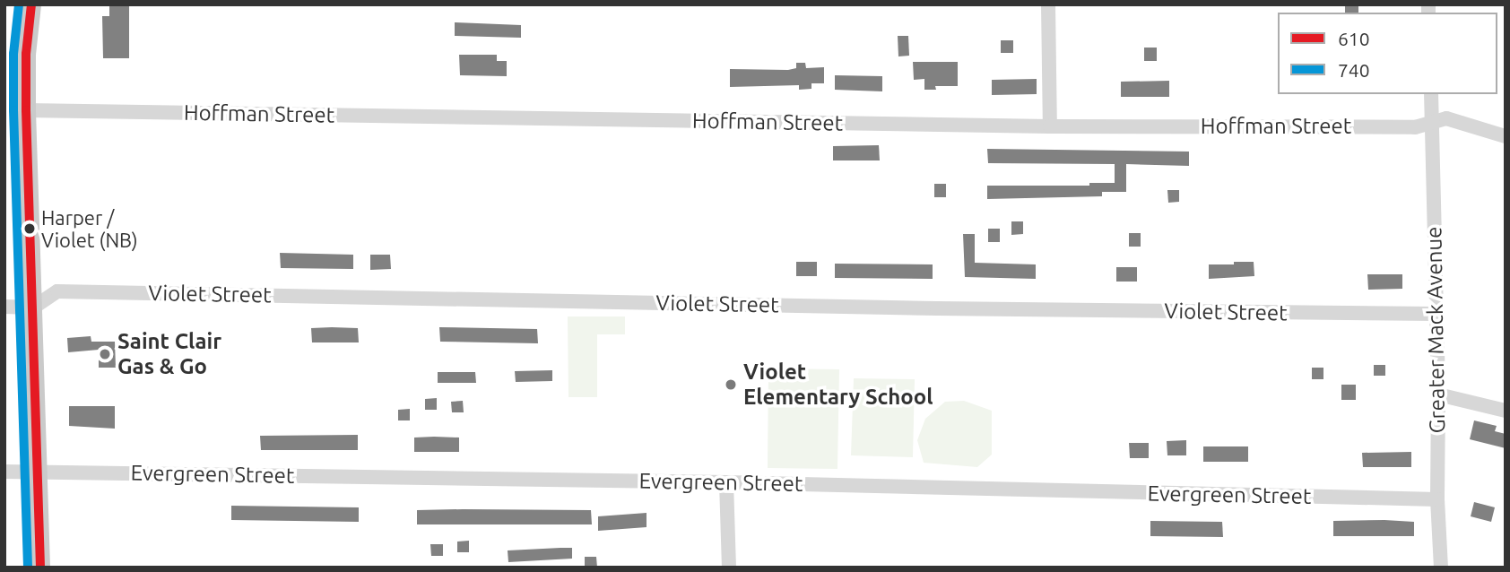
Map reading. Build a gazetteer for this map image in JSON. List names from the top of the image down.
{
  "streets": {
    "street": [
      "Hoffman Street",
      "Violet Street",
      "Greater Mack Avenue",
      "Evergreen Street"
    ]
  },
  "crossings": [
    ["Hoffman Street", "Greater Mack Avenue"],
    ["Violet Street", "Greater Mack Avenue"],
    ["Greater Mack Avenue", "Evergreen Street"]
  ],
  "places": ["Harper / Violet (NB)", "Saint Clair Gas & Go", "Violet Elementary School"],
  "lines": ["transit line 610", "transit line 740"],
  "legend": ["610", "740"]
}
